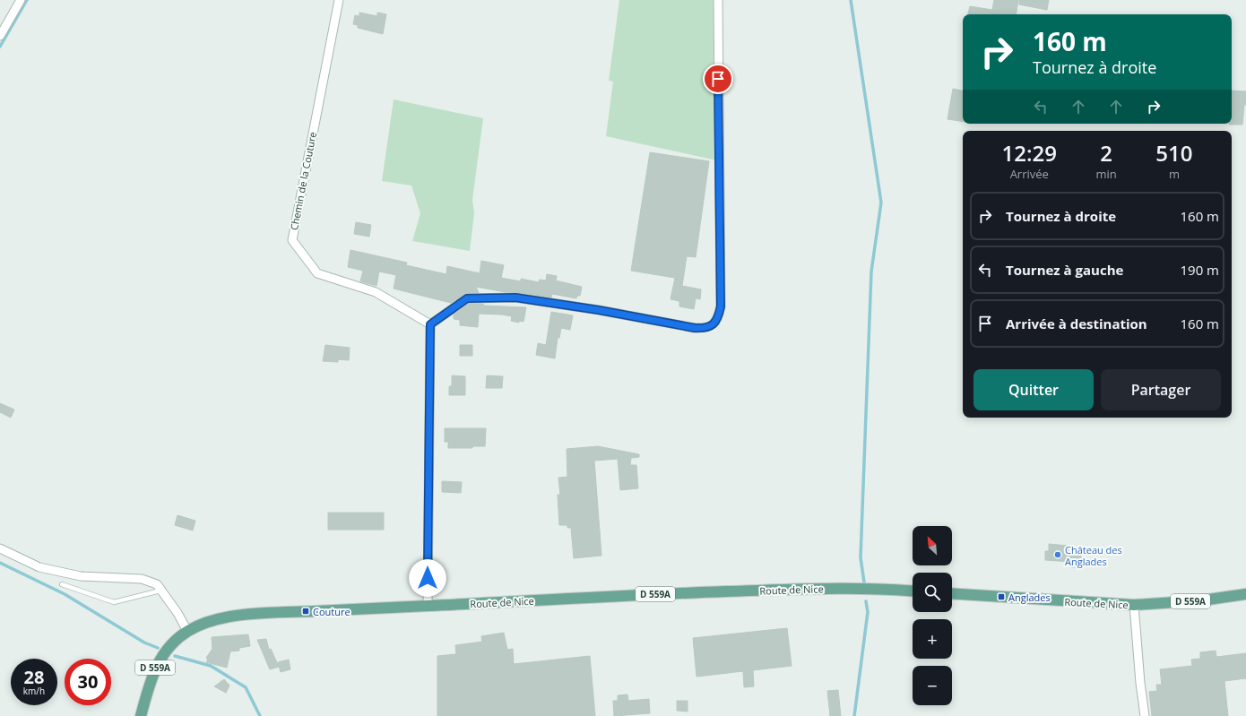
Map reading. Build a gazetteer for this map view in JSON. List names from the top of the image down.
{
  "streets": {
    "main road": ["Route de Nice", "D 559A"],
    "street": ["Chemin de la Couture"]
  },
  "places": {
    "other": ["Château des Anglades"],
    "transit": ["Anglades", "Couture"]
  },
  "north": "top left",
  "page": {
    "turn": ["160 m", "Tournez à droite"],
    "eta": [
      "12:29",
      "Arrivée",
      "2",
      "min",
      "510",
      "m"
    ],
    "list": [
      {
        "name": "Tournez à droite",
        "value": "160 m"
      },
      {
        "name": "Tournez à gauche",
        "value": "190 m"
      },
      {
        "name": "Arrivée à destination",
        "value": "160 m"
      }
    ],
    "buttons": ["Quitter", "Partager"],
    "map_buttons": ["+", "−"],
    "speed": "28 km/h",
    "limit": "30"
  }
}
